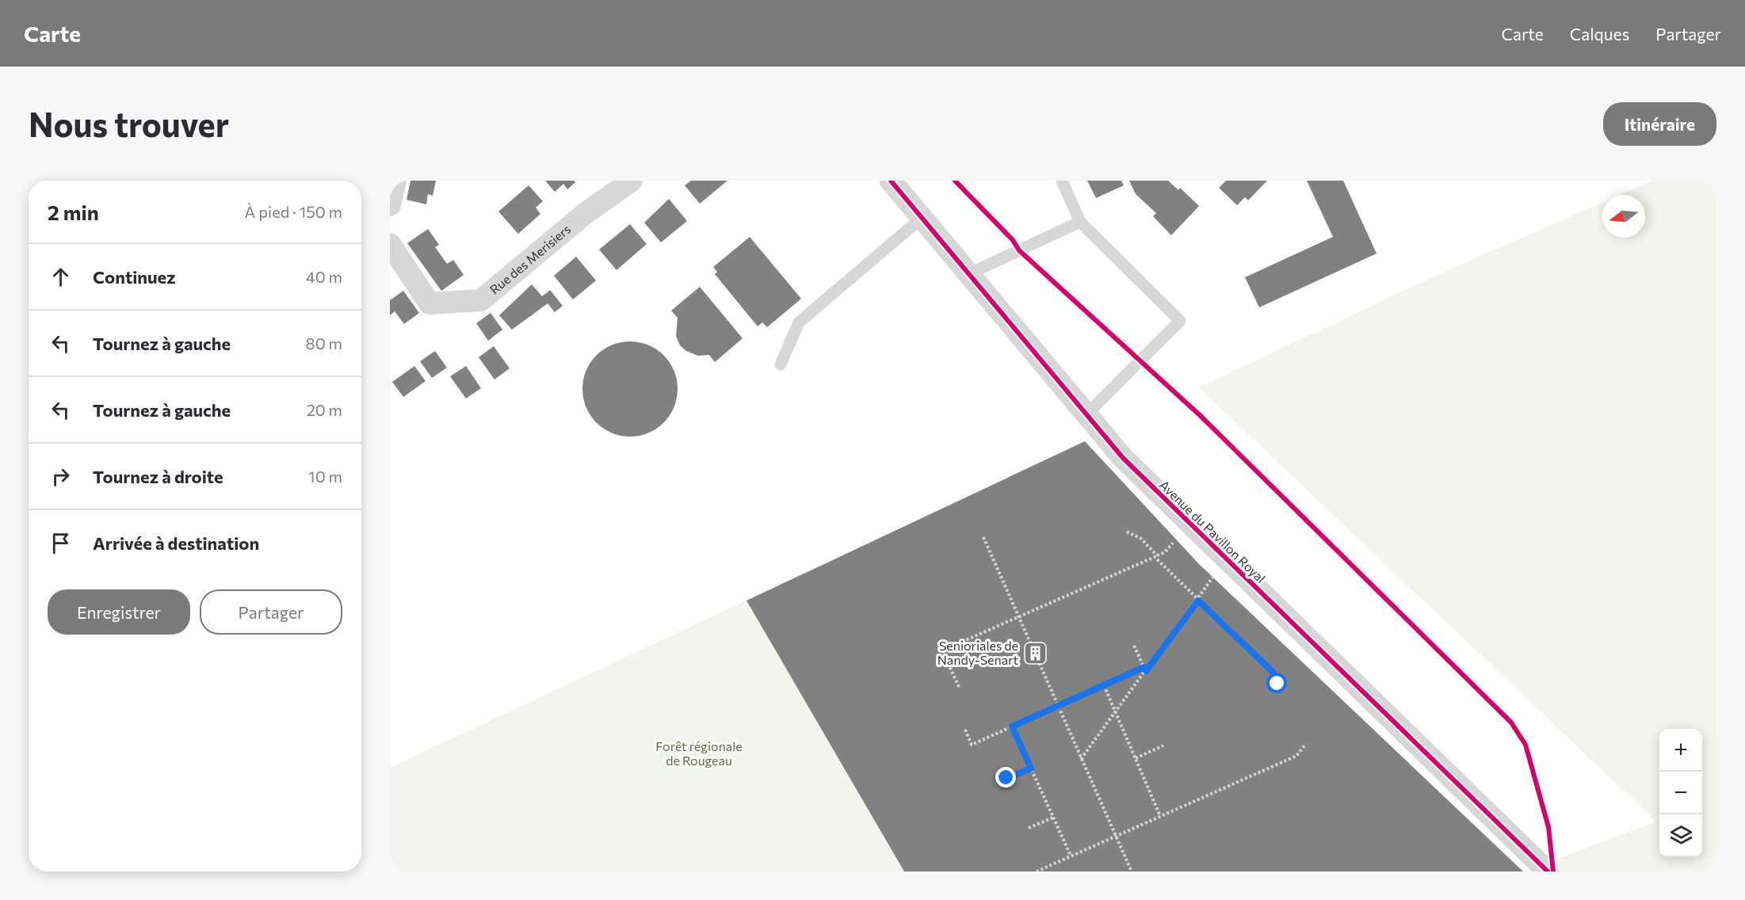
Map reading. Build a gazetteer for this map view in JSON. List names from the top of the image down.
{
  "streets": {
    "street": ["Rue des Merisiers", "Avenue du Pavillon Royal"]
  },
  "parks": ["Forêt régionale de Rougeau"],
  "places": {
    "building": ["Senioriales de Nandy-Senart"]
  },
  "north": "left",
  "page": {
    "header": "Carte",
    "nav": ["Carte", "Calques", "Partager"],
    "buttons": [
      "Itinéraire",
      ["Enregistrer", "Partager"]
    ],
    "title": "Nous trouver",
    "heading": ["2 min", "À pied · 150 m"],
    "list": [
      ["Continuez", "40 m"],
      ["Tournez à gauche", "80 m"],
      ["Tournez à gauche", "20 m"],
      ["Tournez à droite", "10 m"],
      "Arrivée à destination"
    ],
    "map_buttons": ["+", "−"]
  }
}
